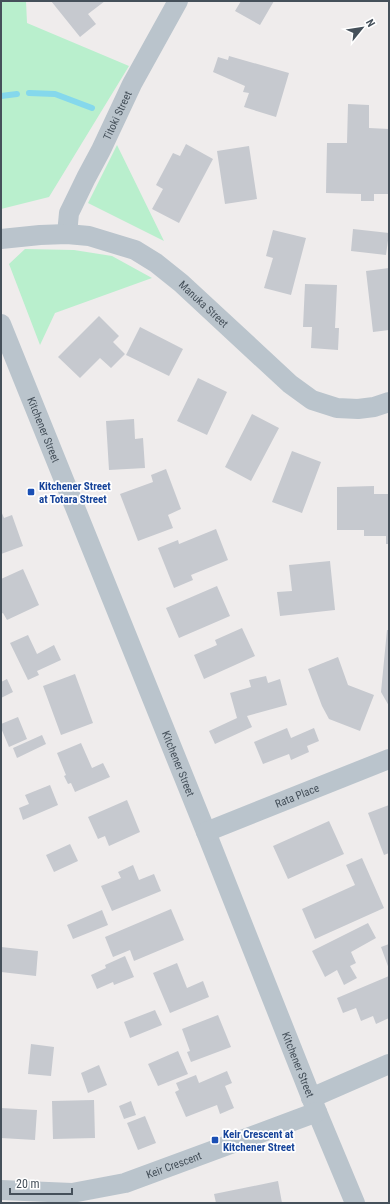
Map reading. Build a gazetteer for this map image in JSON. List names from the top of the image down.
{
  "streets": {
    "street": [
      "Titoki Street",
      "Manuka Street",
      "Kitchener Street",
      "Rata Place",
      "Keir Crescent"
    ]
  },
  "crossings": [
    ["Titoki Street", "Manuka Street"],
    ["Kitchener Street", "Rata Place"],
    ["Kitchener Street", "Keir Crescent"]
  ],
  "places": {
    "transit": ["Kitchener Street at Totara Street", "Keir Crescent at Kitchener Street"]
  },
  "scale_bar": "20 m",
  "north": "top right"
}
